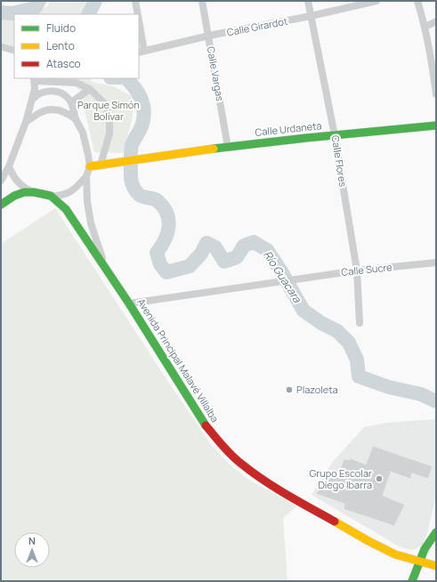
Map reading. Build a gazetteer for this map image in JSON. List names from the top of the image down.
{
  "streets": {
    "street": [
      "Calle Girardot",
      "Calle Vargas",
      "Calle Urdaneta",
      "Calle Flores",
      "Calle Sucre",
      "Avenida Principal Malavé Villalba"
    ]
  },
  "crossings": [
    ["Calle Girardot", "Calle Vargas"],
    ["Calle Girardot", "Calle Flores"],
    ["Calle Vargas", "Calle Urdaneta"],
    ["Calle Urdaneta", "Calle Flores"],
    ["Calle Urdaneta", "Avenida Principal Malavé Villalba"],
    ["Calle Flores", "Calle Sucre"],
    ["Calle Sucre", "Avenida Principal Malavé Villalba"]
  ],
  "water": ["Río Guacara"],
  "parks": ["Parque Simón Bolívar"],
  "places": ["Plazoleta", "Grupo Escolar Diego Ibarra"],
  "legend": ["Fluido", "Lento", "Atasco"],
  "north": "top"
}
